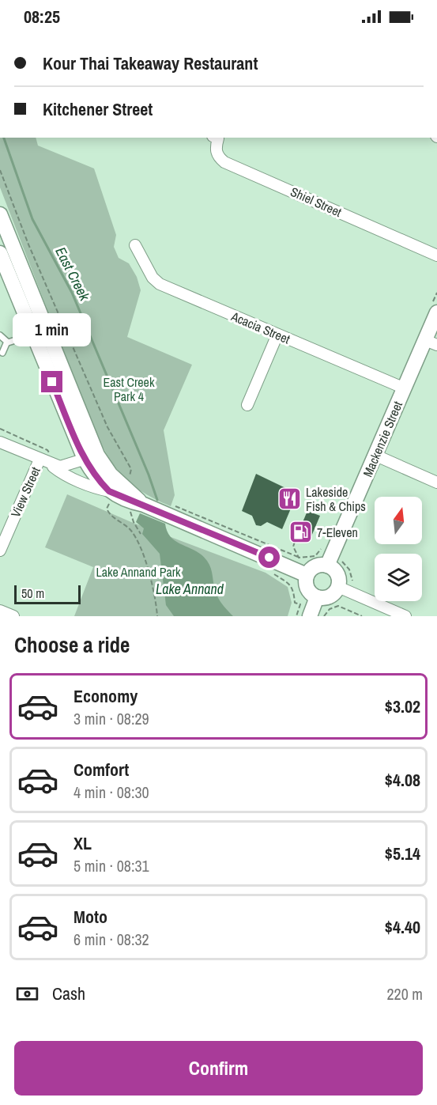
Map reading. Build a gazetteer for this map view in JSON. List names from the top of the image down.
{
  "streets": {
    "main road": ["Mackenzie Street"],
    "street": ["Shiel Street", "Acacia Street", "View Street"]
  },
  "crossings": [
    ["Acacia Street", "Mackenzie Street"]
  ],
  "water": ["East Creek", "Lake Annand"],
  "parks": ["East Creek Park 4", "Lake Annand Park"],
  "places": {
    "restaurant": ["Lakeside Fish & Chips"],
    "fuel station": ["7-Eleven"]
  },
  "scale_bar": "50 m",
  "north": "top",
  "page": {
    "status": "08:25",
    "banner": ["Kour Thai Takeaway Restaurant", "Kitchener Street"],
    "bubble": "1 min",
    "scale": "50 m",
    "heading": "Choose a ride",
    "list": [
      {
        "name": "Economy",
        "note": "3 min · 08:29",
        "value": "$3.02"
      },
      {
        "name": "Comfort",
        "note": "4 min · 08:30",
        "value": "$4.08"
      },
      {
        "name": "XL",
        "note": "5 min · 08:31",
        "value": "$5.14"
      },
      {
        "name": "Moto",
        "note": "6 min · 08:32",
        "value": "$4.40"
      }
    ],
    "pay": ["Cash", "220 m"],
    "buttons": "Confirm"
  }
}
